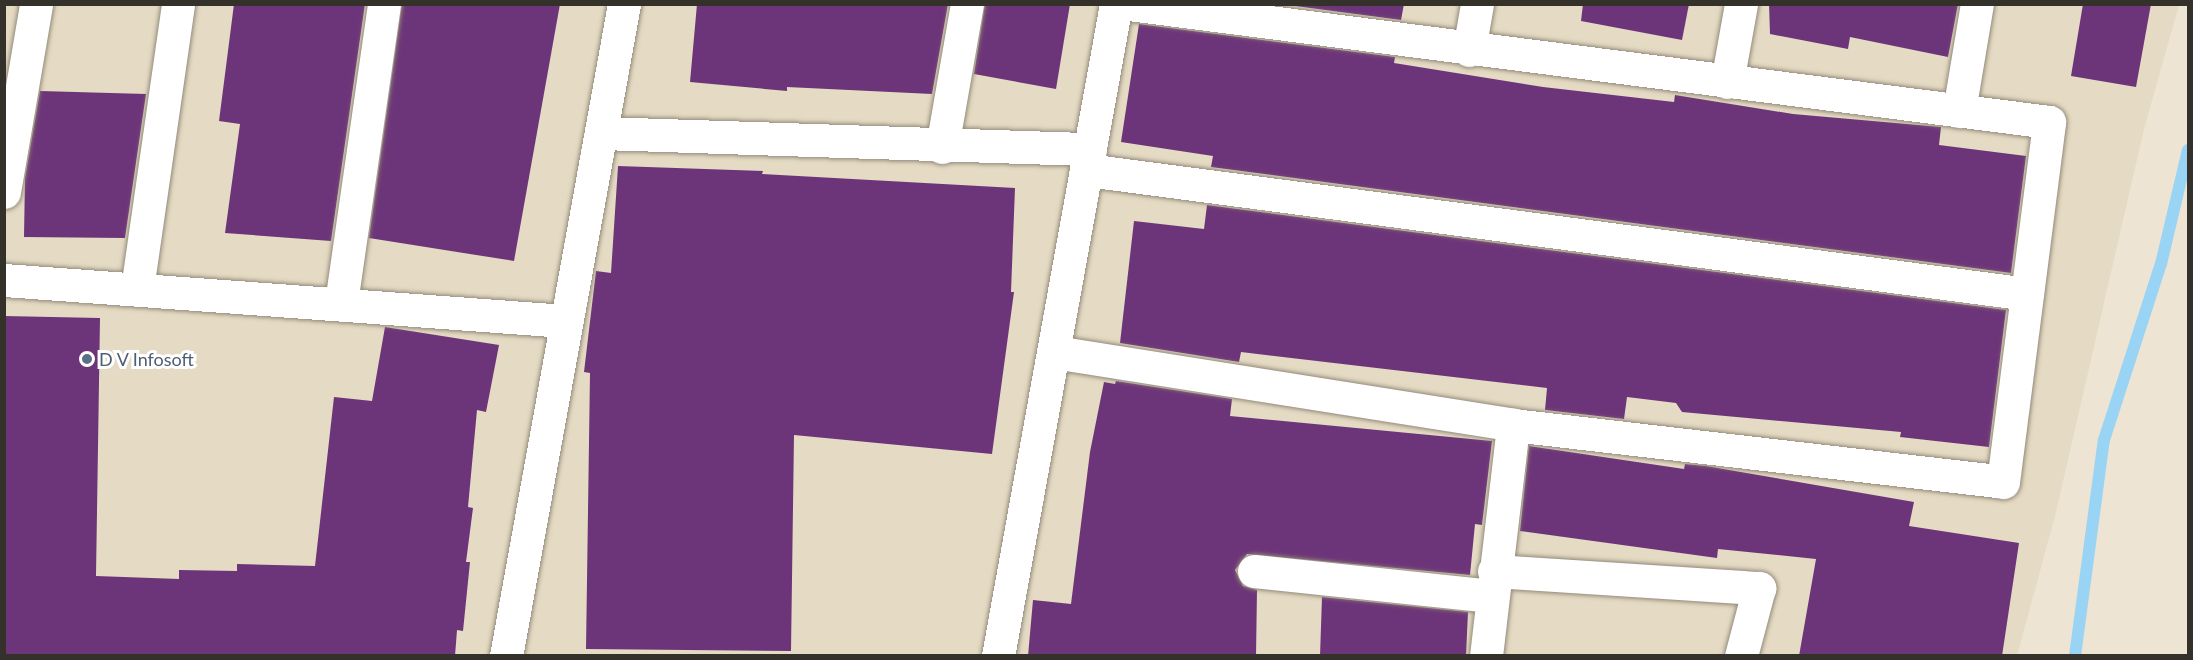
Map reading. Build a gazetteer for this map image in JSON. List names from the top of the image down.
{
  "places": ["D V Infosoft"]
}
